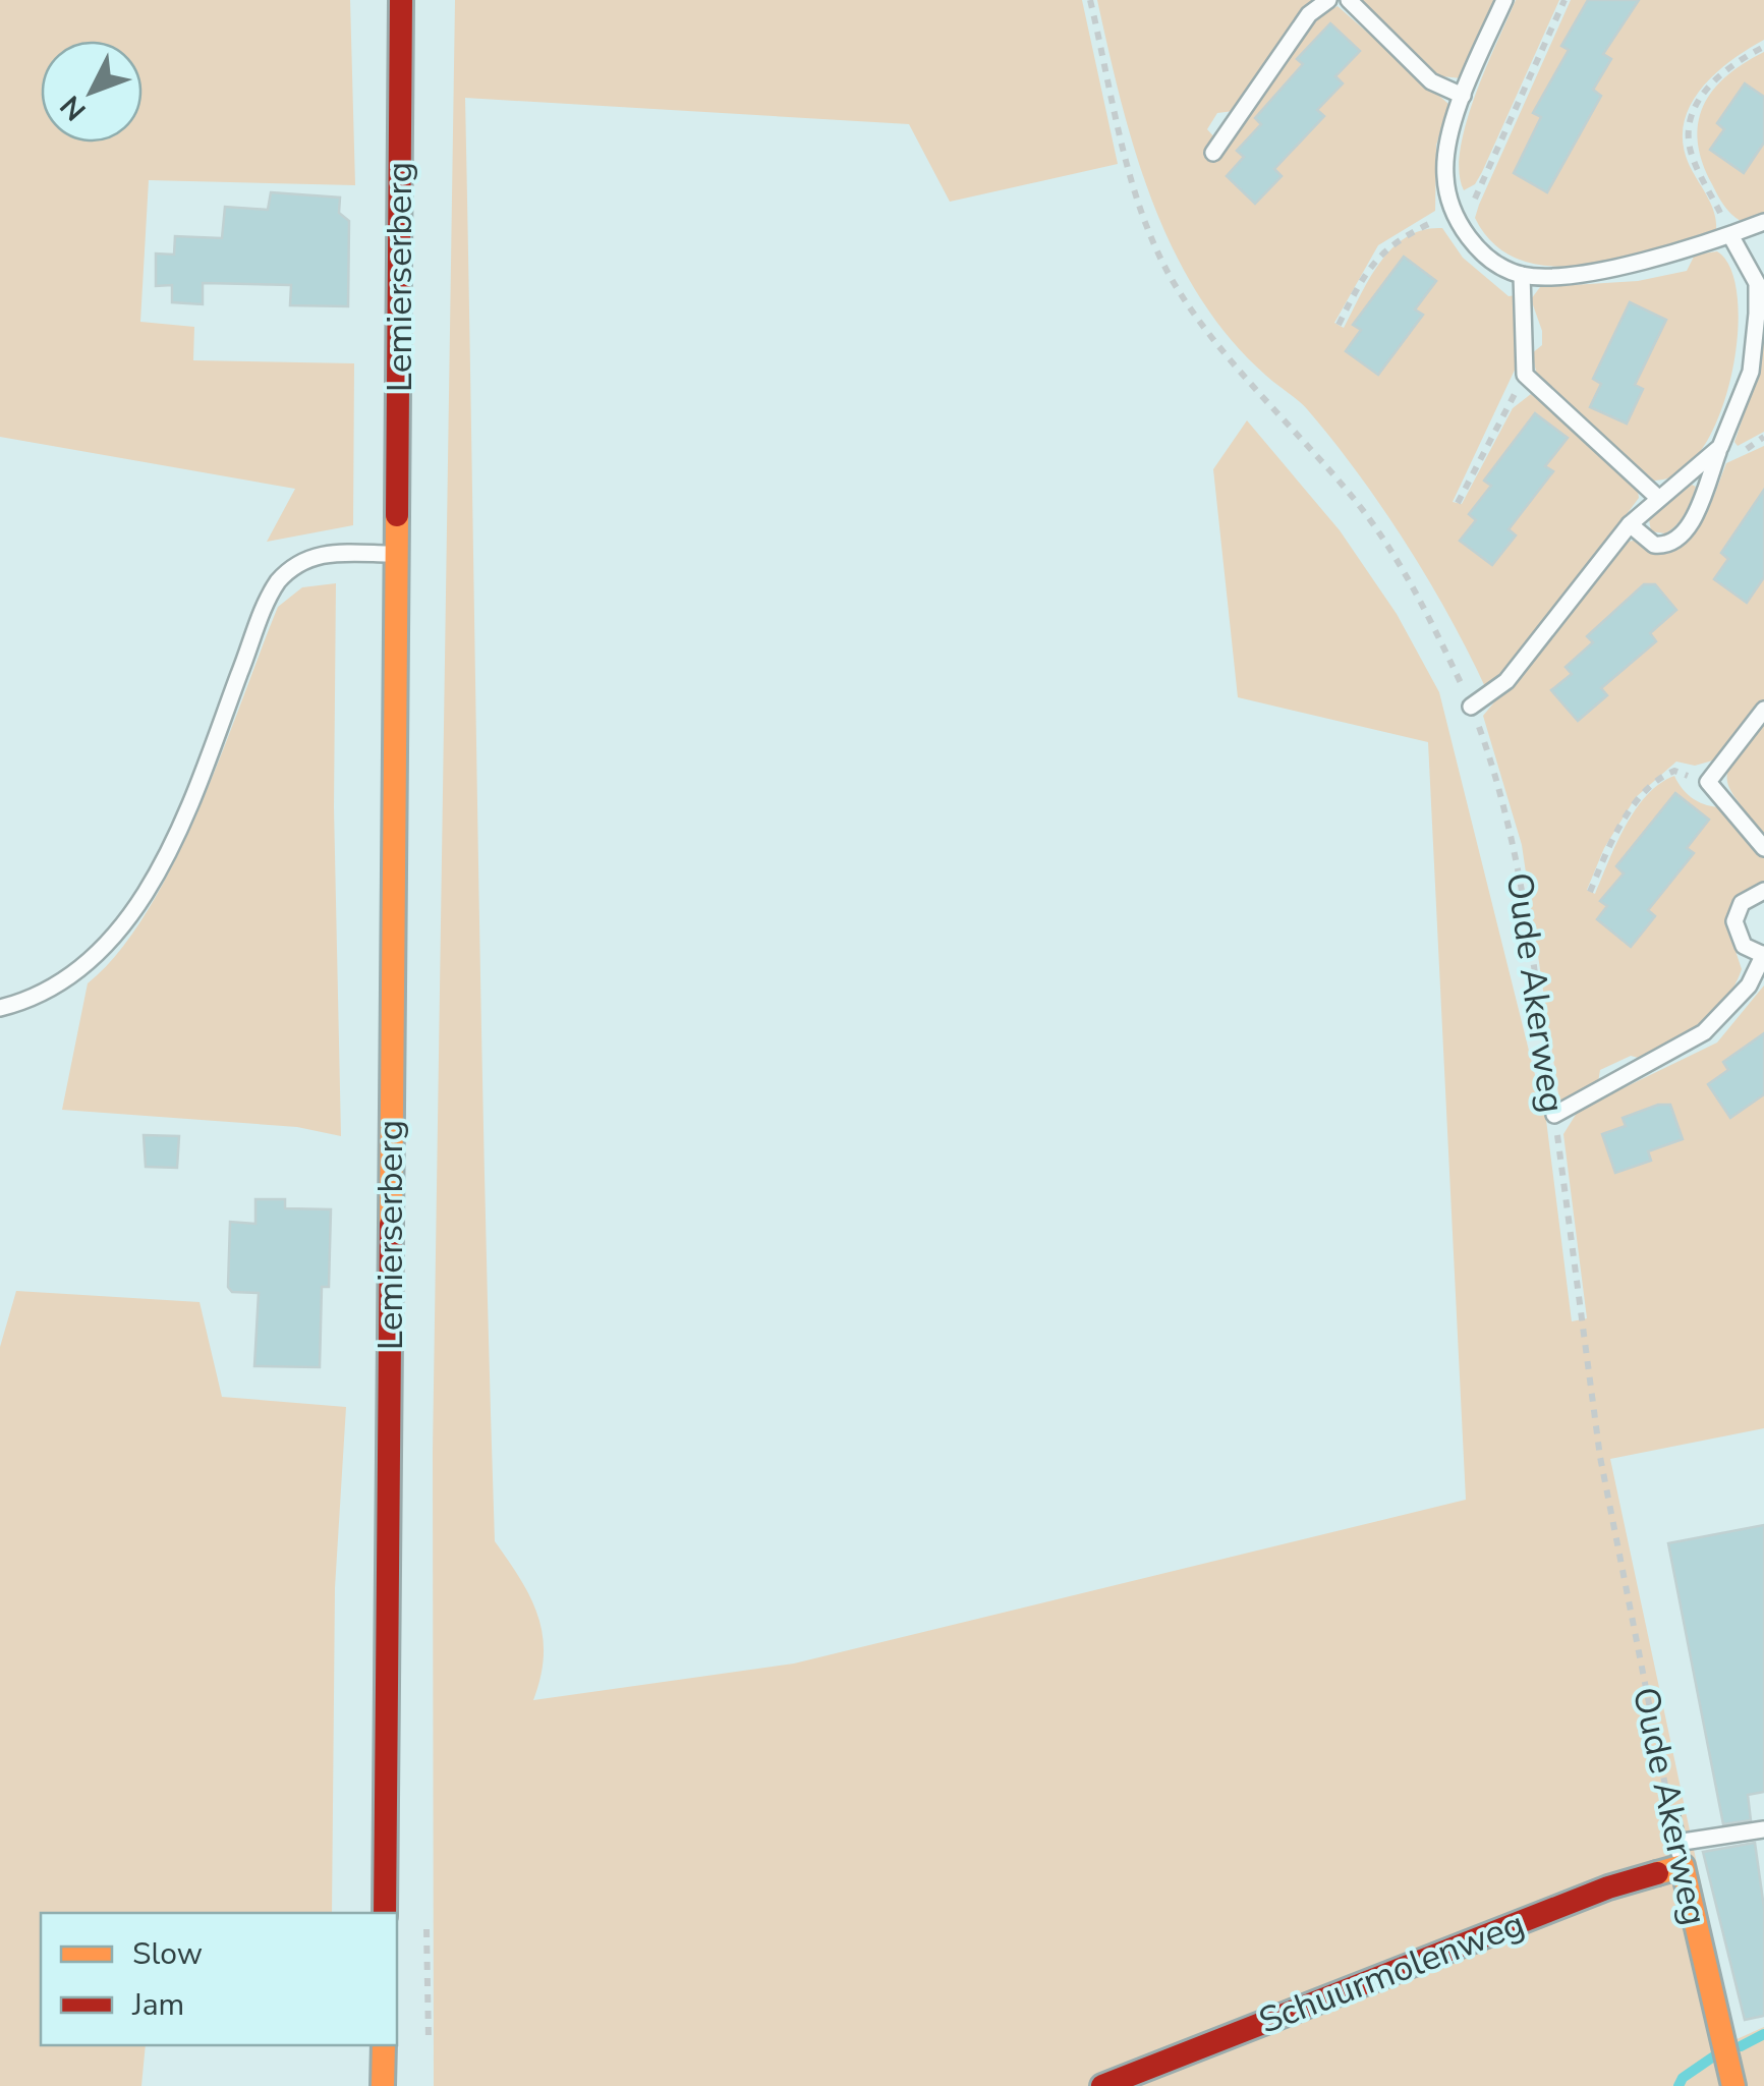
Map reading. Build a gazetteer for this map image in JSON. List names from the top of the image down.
{
  "streets": {
    "main road": ["Lemierserberg", "Oude Akerweg", "Schuurmolenweg"]
  },
  "crossings": [
    ["Oude Akerweg", "Schuurmolenweg"]
  ],
  "legend": ["Slow", "Jam"],
  "north": "bottom left"
}
